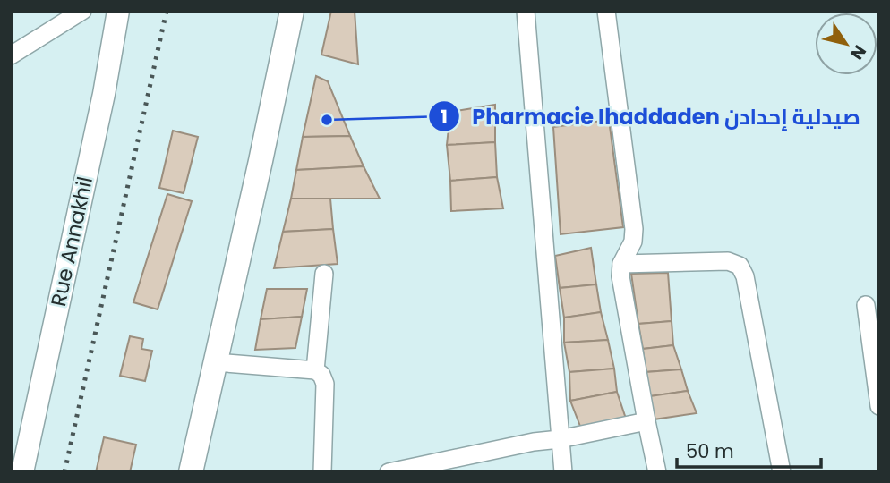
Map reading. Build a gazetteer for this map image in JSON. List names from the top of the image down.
{
  "streets": {
    "street": ["Rue Annakhil"]
  },
  "places": ["Pharmacie Ihaddaden صيدلية إحدادن"],
  "scale_bar": "50 m",
  "north": "bottom right"
}
